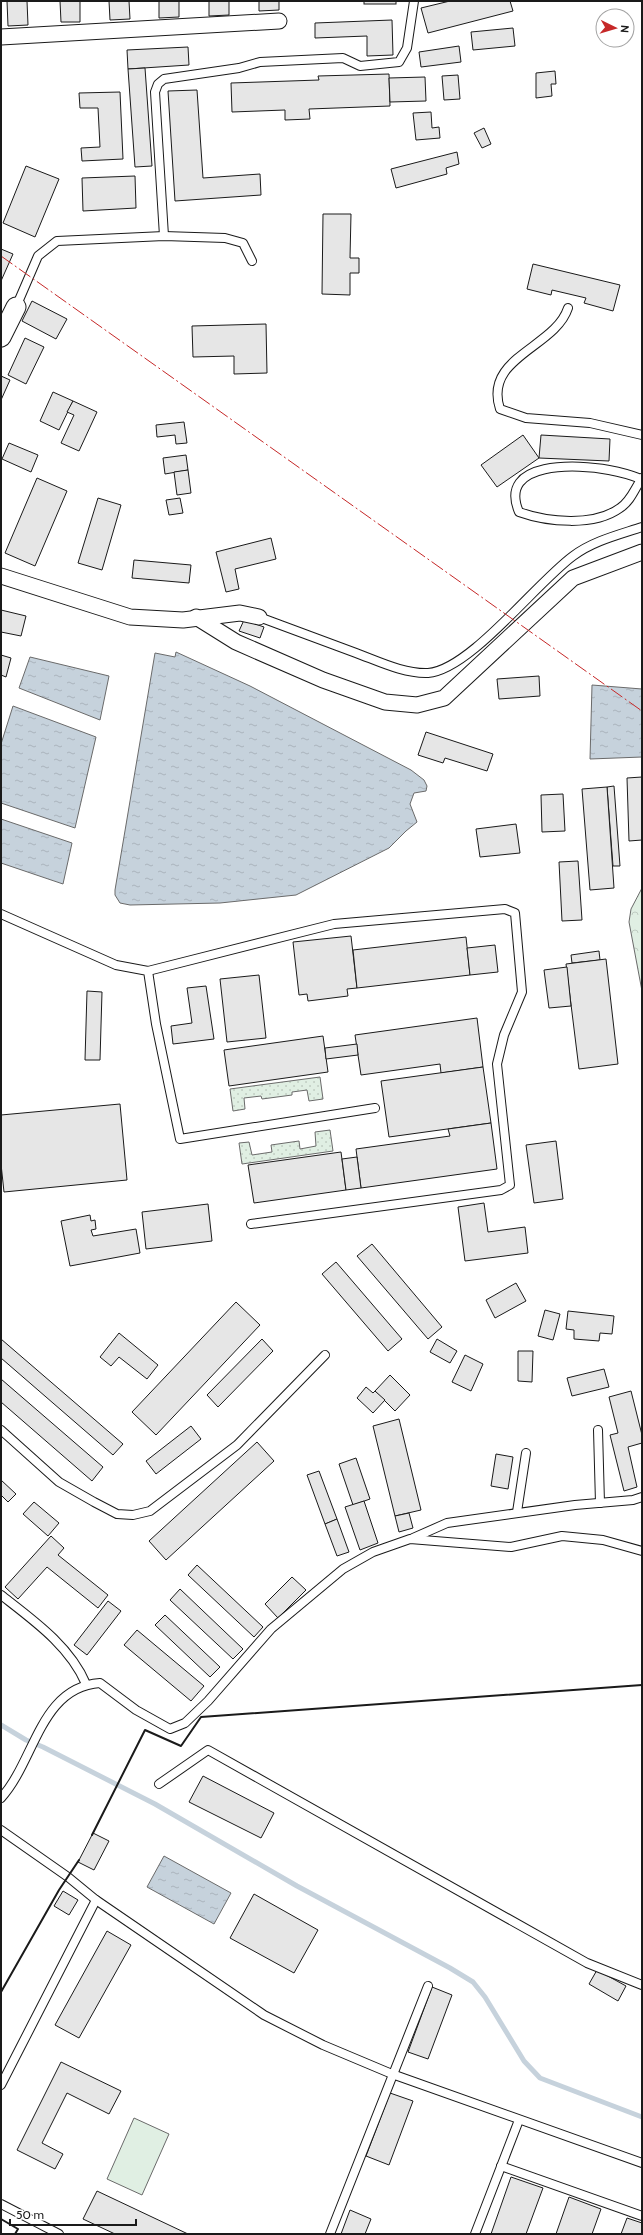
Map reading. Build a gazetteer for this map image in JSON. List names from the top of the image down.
{
  "scale_bar": "50 m",
  "north": "right"
}
